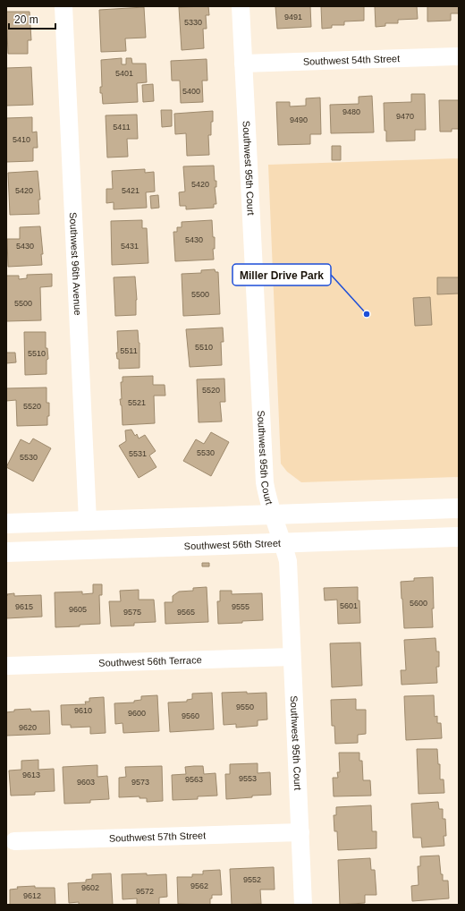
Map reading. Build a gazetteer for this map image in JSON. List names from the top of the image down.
{
  "streets": {
    "main road": ["Southwest 56th Street"],
    "street": [
      "Southwest 54th Street",
      "Southwest 95th Court",
      "Southwest 96th Avenue",
      "Southwest 56th Terrace",
      "Southwest 57th Street"
    ]
  },
  "crossings": [
    ["Southwest 54th Street", "Southwest 95th Court"],
    ["Southwest 95th Court", "Southwest 56th Street"],
    ["Southwest 95th Court", "Southwest 56th Terrace"],
    ["Southwest 95th Court", "Southwest 57th Street"]
  ],
  "places": ["Miller Drive Park"],
  "house_numbers": [
    "9491",
    "5330",
    "5401",
    "5400",
    "9480",
    "9470",
    "9490",
    "5411",
    "5410",
    "5420",
    "5420",
    "5421",
    "5430",
    "5430",
    "5431",
    "5500",
    "5500",
    "5510",
    "5511",
    "5510",
    "5520",
    "5521",
    "5520",
    "5530",
    "5531",
    "5530",
    "5600",
    "5601",
    "9615",
    "9555",
    "9605",
    "9575",
    "9565",
    "9550",
    "9610",
    "9600",
    "9560",
    "9620",
    "9613",
    "9553",
    "9563",
    "9603",
    "9573",
    "9552",
    "9562",
    "9602",
    "9572",
    "9612"
  ],
  "scale_bar": "20 m"
}
